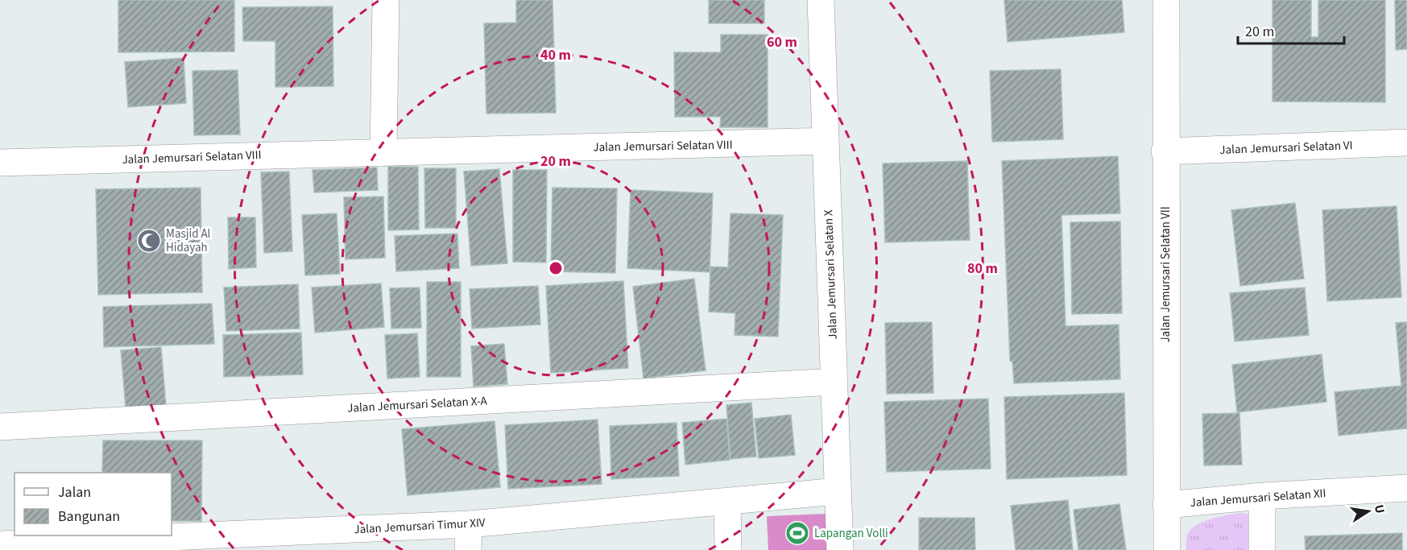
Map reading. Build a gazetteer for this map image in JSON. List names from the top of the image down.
{
  "streets": {
    "street": [
      "Jalan Jemursari Selatan VIII",
      "Jalan Jemursari Selatan VI",
      "Jalan Jemursari Selatan X",
      "Jalan Jemursari Selatan VII",
      "Jalan Jemursari Selatan X-A",
      "Jalan Jemursari Selatan XII",
      "Jalan Jemursari Timur XIV"
    ]
  },
  "crossings": [
    ["Jalan Jemursari Selatan VIII", "Jalan Jemursari Selatan X"],
    ["Jalan Jemursari Selatan VI", "Jalan Jemursari Selatan VII"],
    ["Jalan Jemursari Selatan X", "Jalan Jemursari Selatan X-A"],
    ["Jalan Jemursari Selatan X", "Jalan Jemursari Timur XIV"],
    ["Jalan Jemursari Selatan VII", "Jalan Jemursari Selatan XII"]
  ],
  "places": {
    "mosque": ["Masjid Al Hidayah"],
    "sports": ["Lapangan Volli"]
  },
  "legend": ["Jalan", "Bangunan"],
  "scale_bar": "20 m",
  "north": "right",
  "rings": [
    "60 m",
    "40 m",
    "20 m",
    "80 m"
  ]
}
